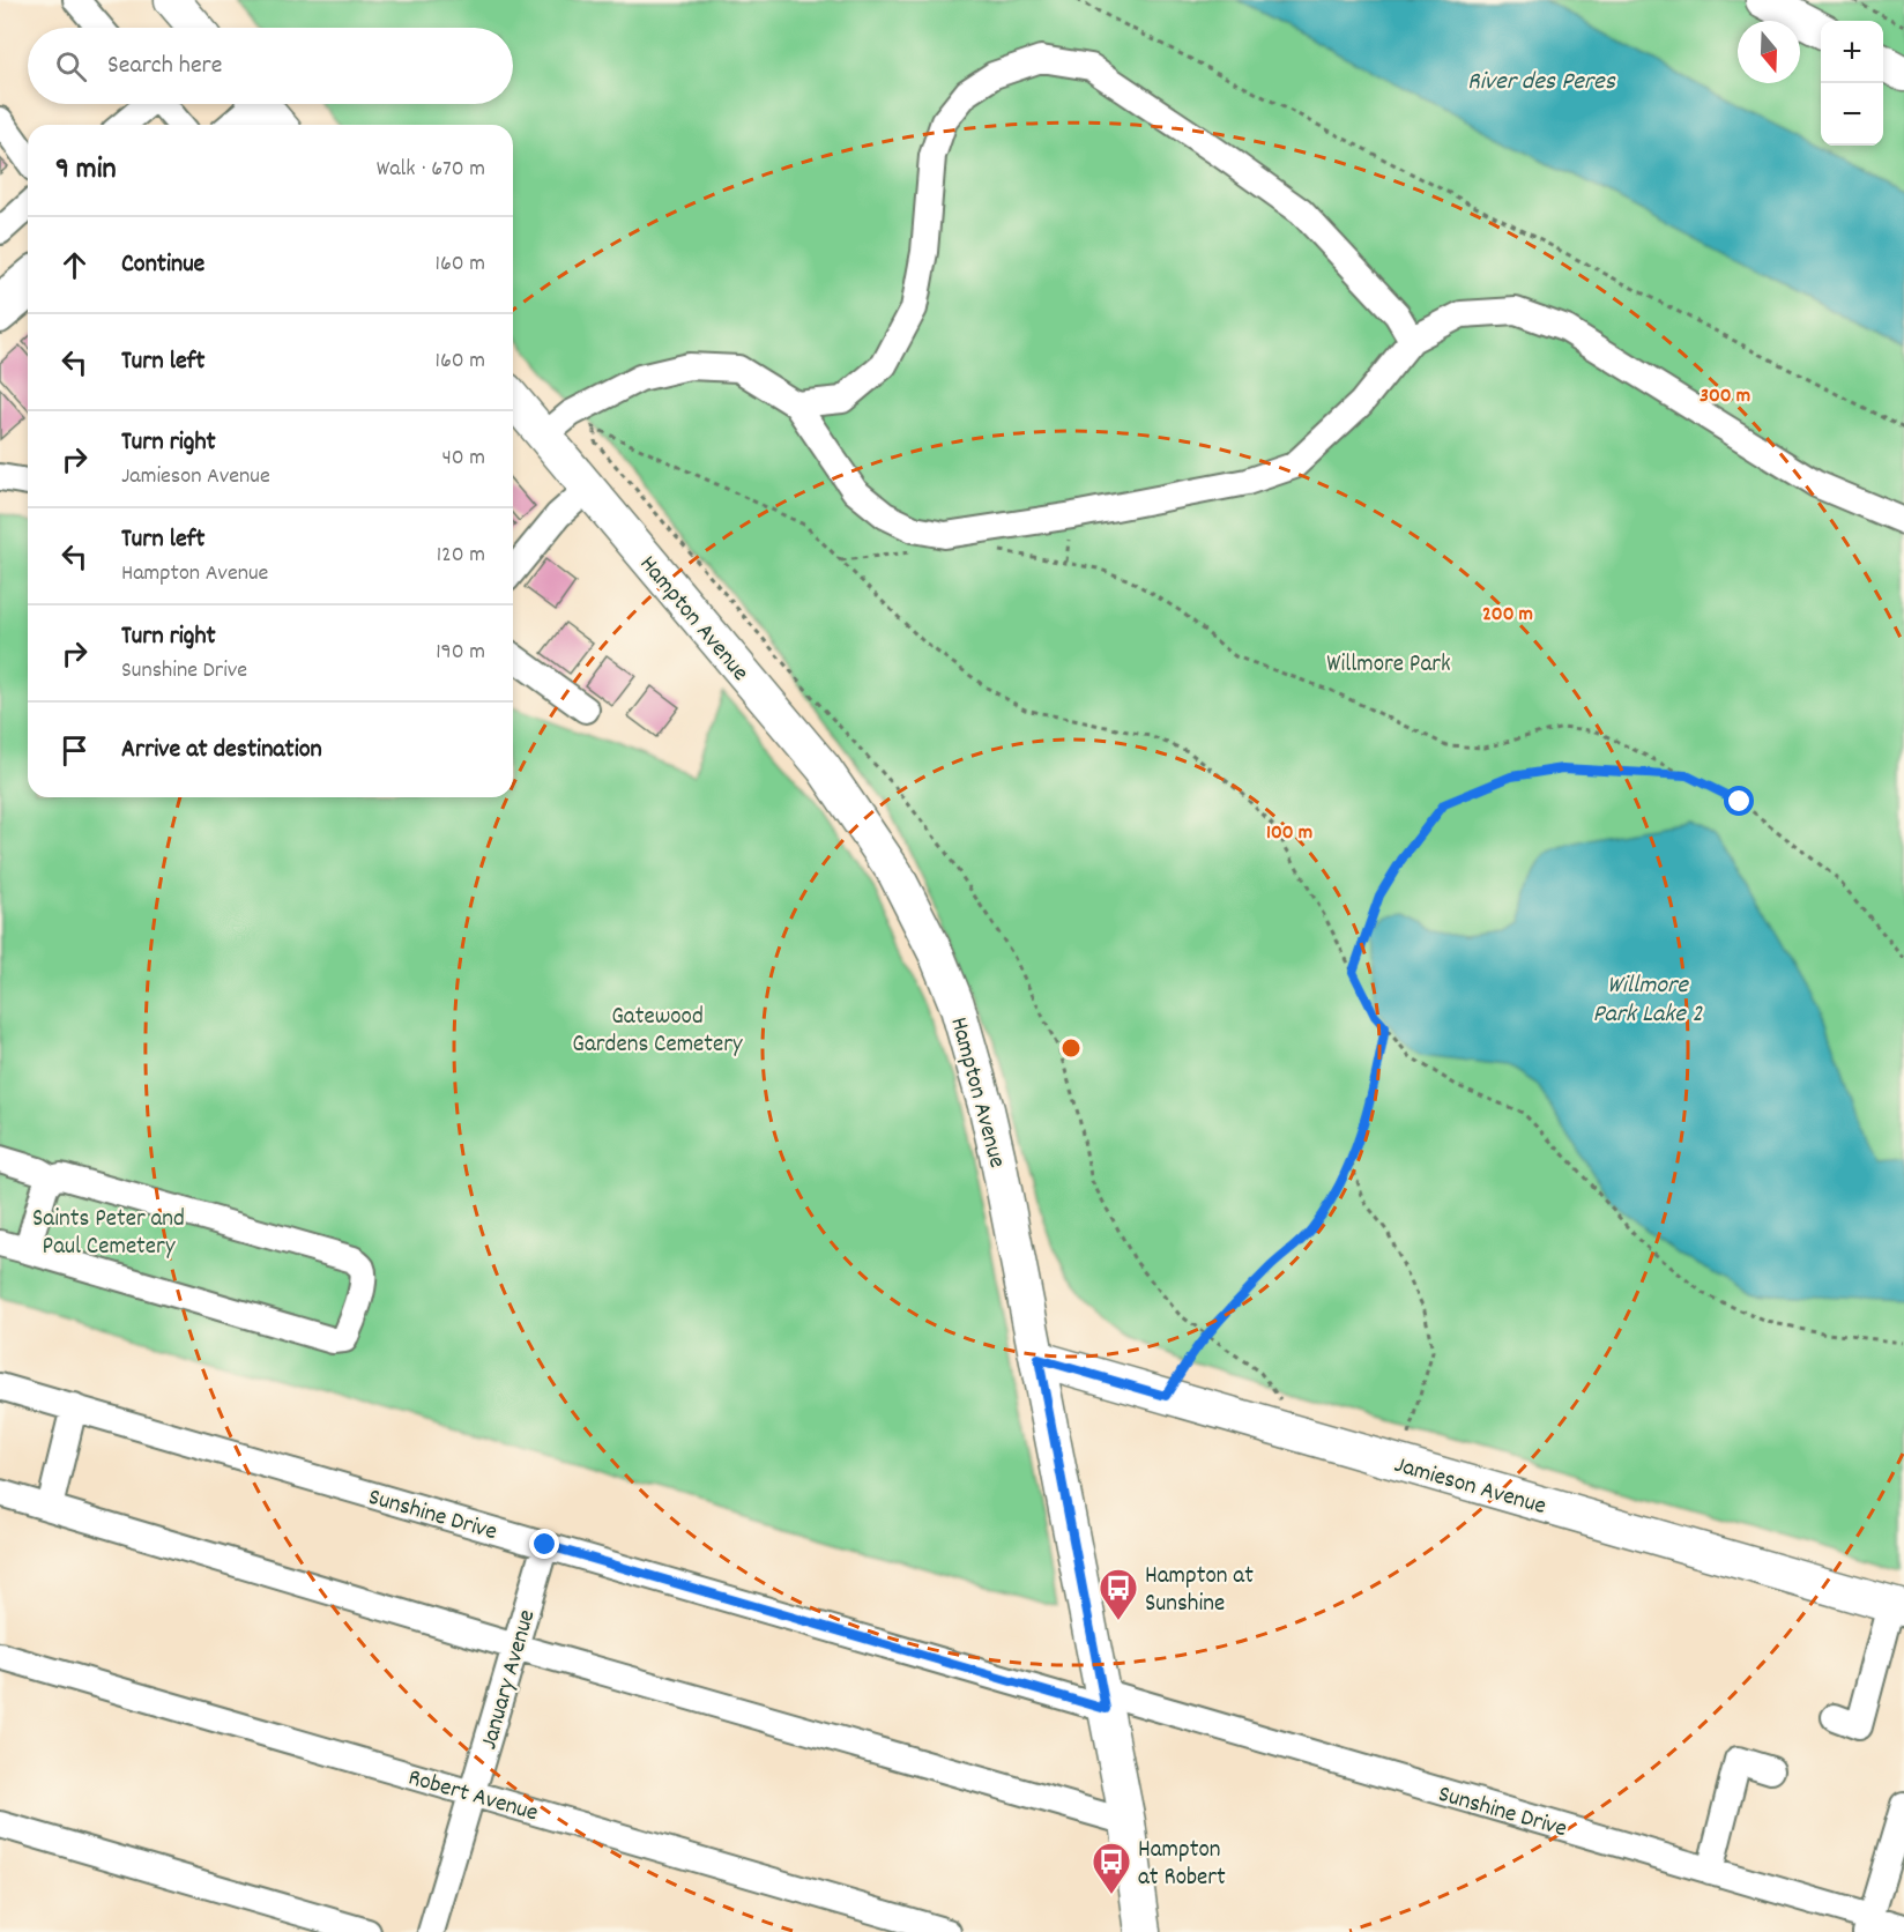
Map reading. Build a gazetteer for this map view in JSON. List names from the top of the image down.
{
  "streets": {
    "main road": ["Hampton Avenue", "Jamieson Avenue"],
    "street": ["Sunshine Drive", "January Avenue", "Robert Avenue"]
  },
  "crossings": [
    ["Hampton Avenue", "Jamieson Avenue"],
    ["Hampton Avenue", "Sunshine Drive"],
    ["Sunshine Drive", "January Avenue"],
    ["January Avenue", "Robert Avenue"]
  ],
  "water": ["River des Peres", "Willmore Park Lake 2"],
  "parks": ["Willmore Park", "Gatewood Gardens Cemetery", "Saints Peter and Paul Cemetery"],
  "places": {
    "bus stop": ["Hampton at Sunshine", "Hampton at Robert"]
  },
  "north": "bottom",
  "page": {
    "map_buttons": ["+", "−"],
    "search": "Search here",
    "heading": ["9 min", "Walk · 670 m"],
    "list": [
      ["Continue", "160 m"],
      ["Turn left", "160 m"],
      ["Turn right", "Jamieson Avenue", "40 m"],
      ["Turn left", "Hampton Avenue", "120 m"],
      ["Turn right", "Sunshine Drive", "190 m"],
      "Arrive at destination"
    ]
  },
  "rings": ["300 m", "200 m", "100 m"]
}
